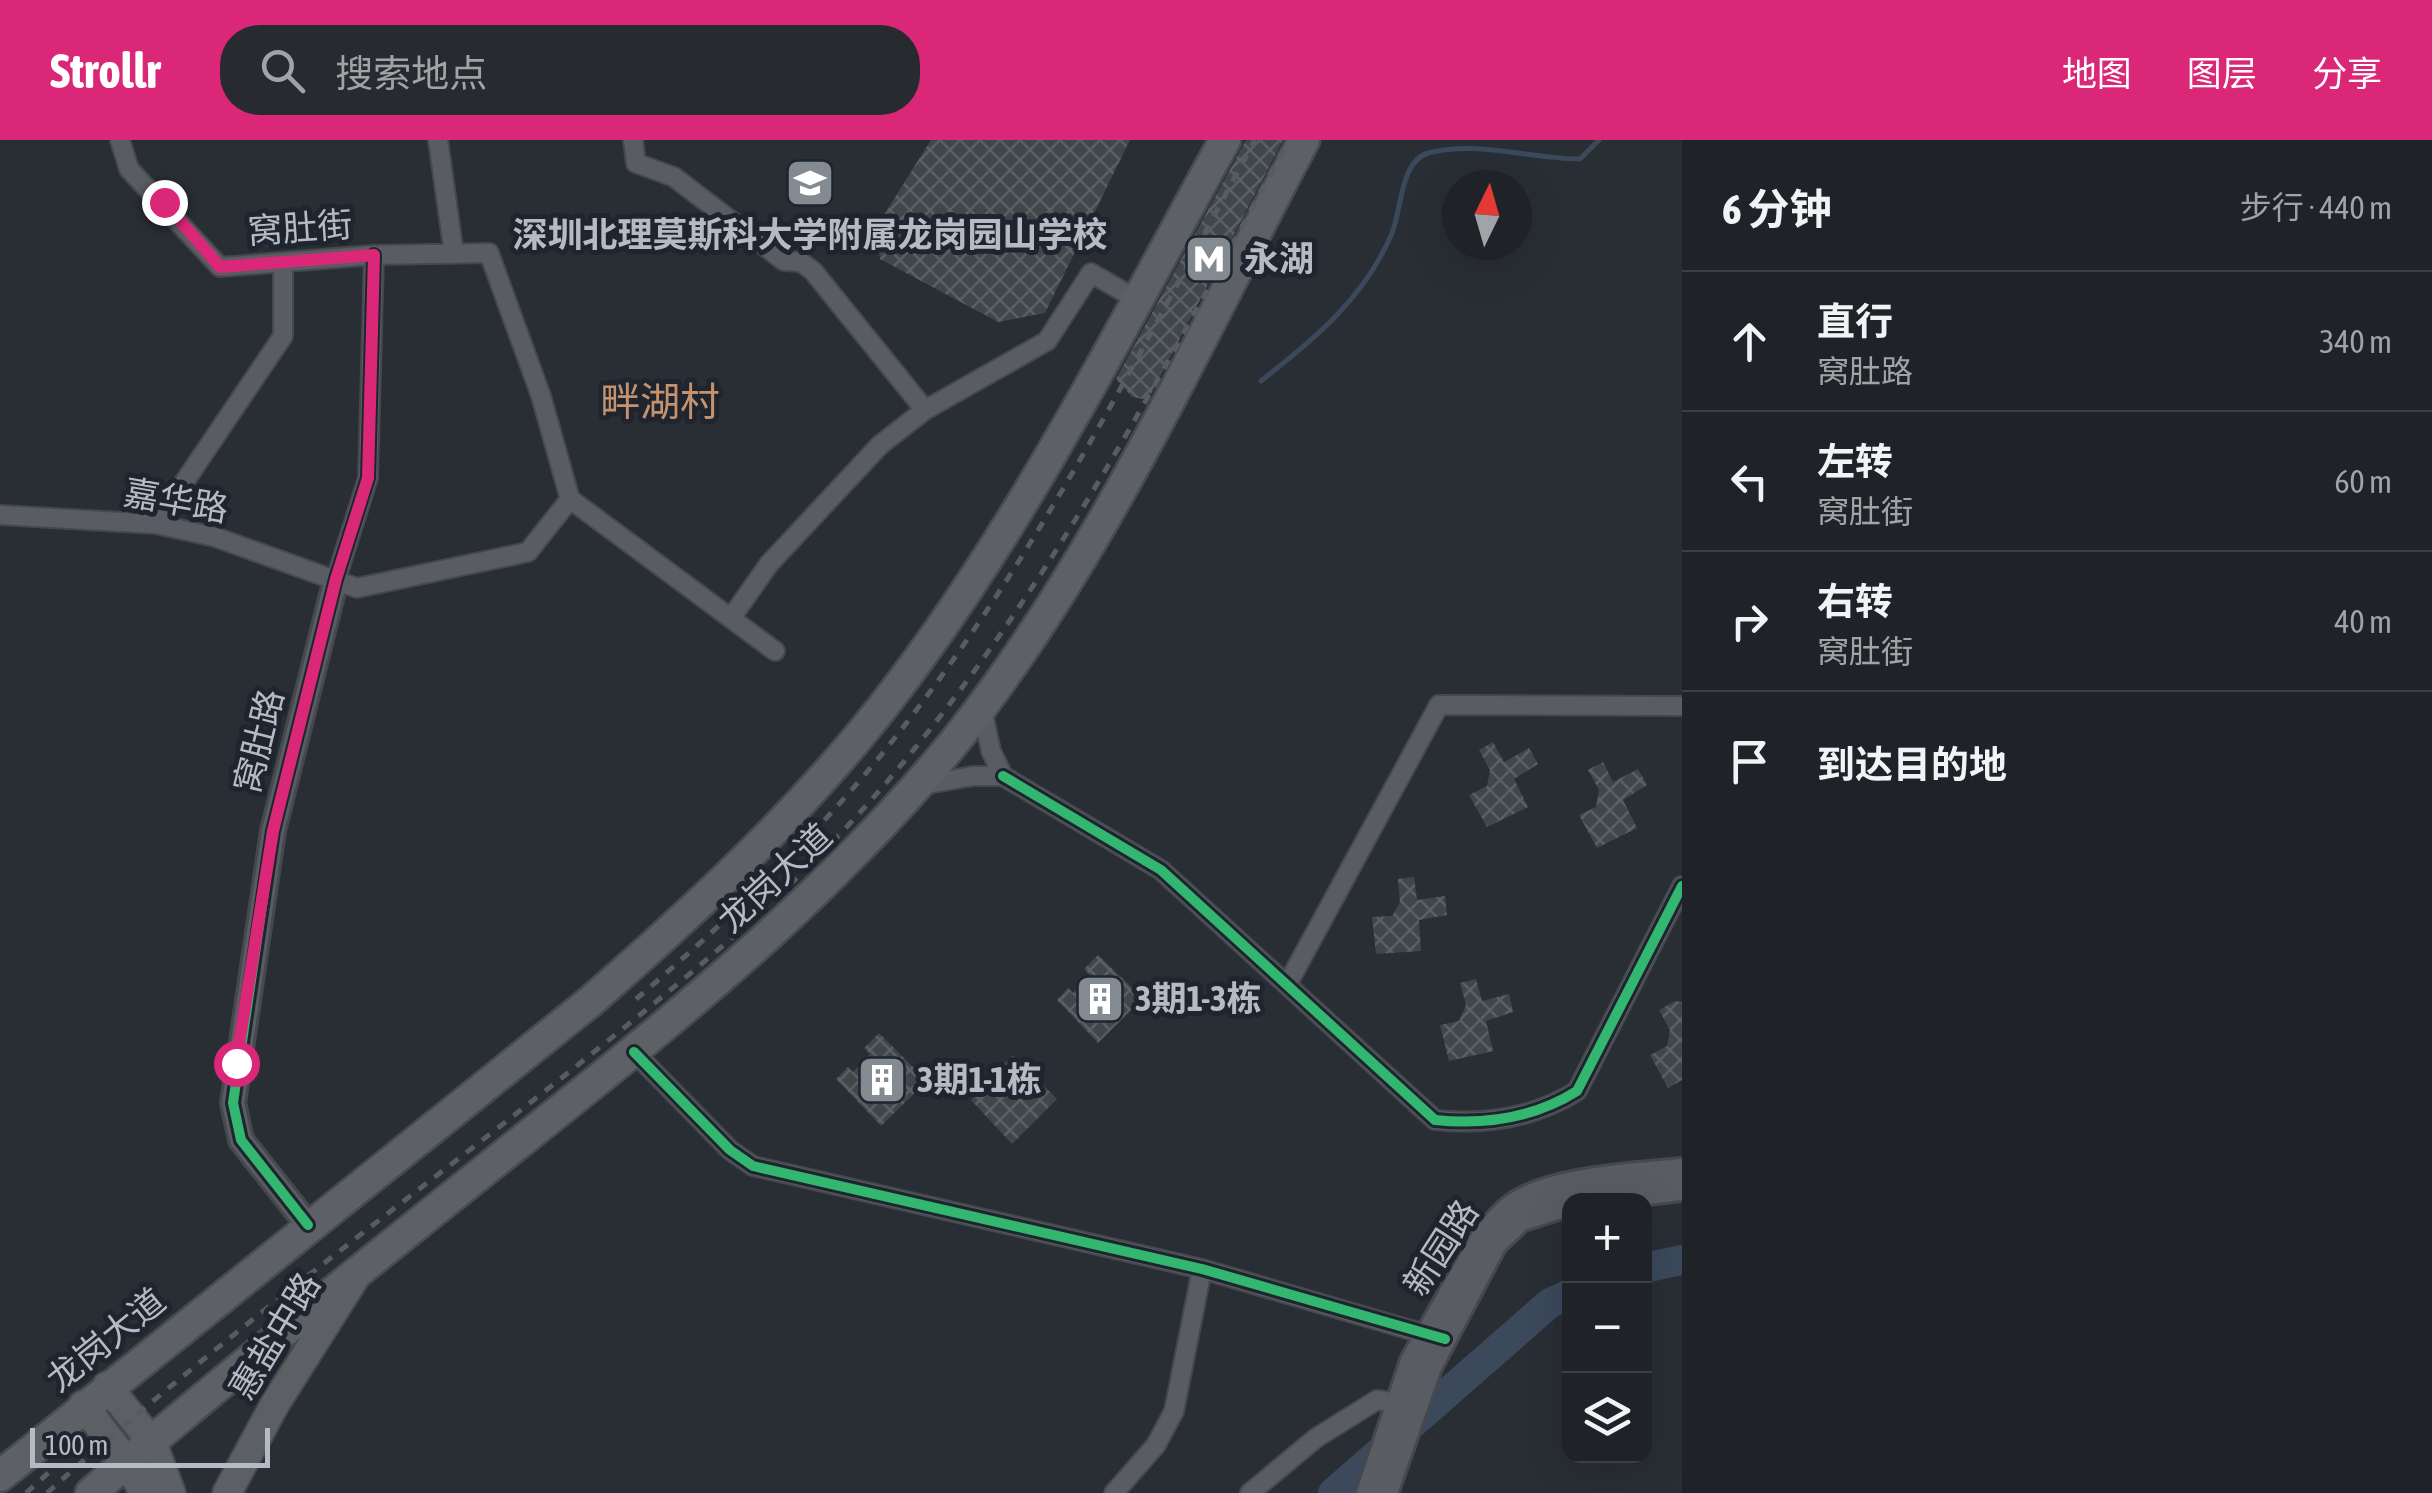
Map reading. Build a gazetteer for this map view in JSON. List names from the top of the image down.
{
  "streets": {
    "highway": ["龙岗大道"],
    "main road": ["惠盐中路"],
    "street": [
      "窝肚街",
      "嘉华路",
      "窝肚路",
      "新园路"
    ]
  },
  "crossings": [
    ["窝肚街", "嘉华路"],
    ["窝肚街", "窝肚路"],
    ["嘉华路", "窝肚路"],
    ["窝肚路", "龙岗大道"],
    ["龙岗大道", "惠盐中路"]
  ],
  "districts": ["畔湖村"],
  "places": {
    "school or university": ["深圳北理莫斯科大学附属龙岗园山学校"],
    "metro station": ["永湖"],
    "building": ["3期1-3栋", "3期1-1栋"]
  },
  "scale_bar": "100 m",
  "north": "top",
  "page": {
    "header": "Strollr",
    "search": "搜索地点",
    "nav": ["地图", "图层", "分享"],
    "heading": ["6 分钟", "步行 · 440 m"],
    "list": [
      ["直行", "窝肚路", "340 m"],
      ["左转", "窝肚街", "60 m"],
      ["右转", "窝肚街", "40 m"],
      "到达目的地"
    ],
    "map_buttons": ["+", "−"],
    "scale": "100 m"
  }
}
